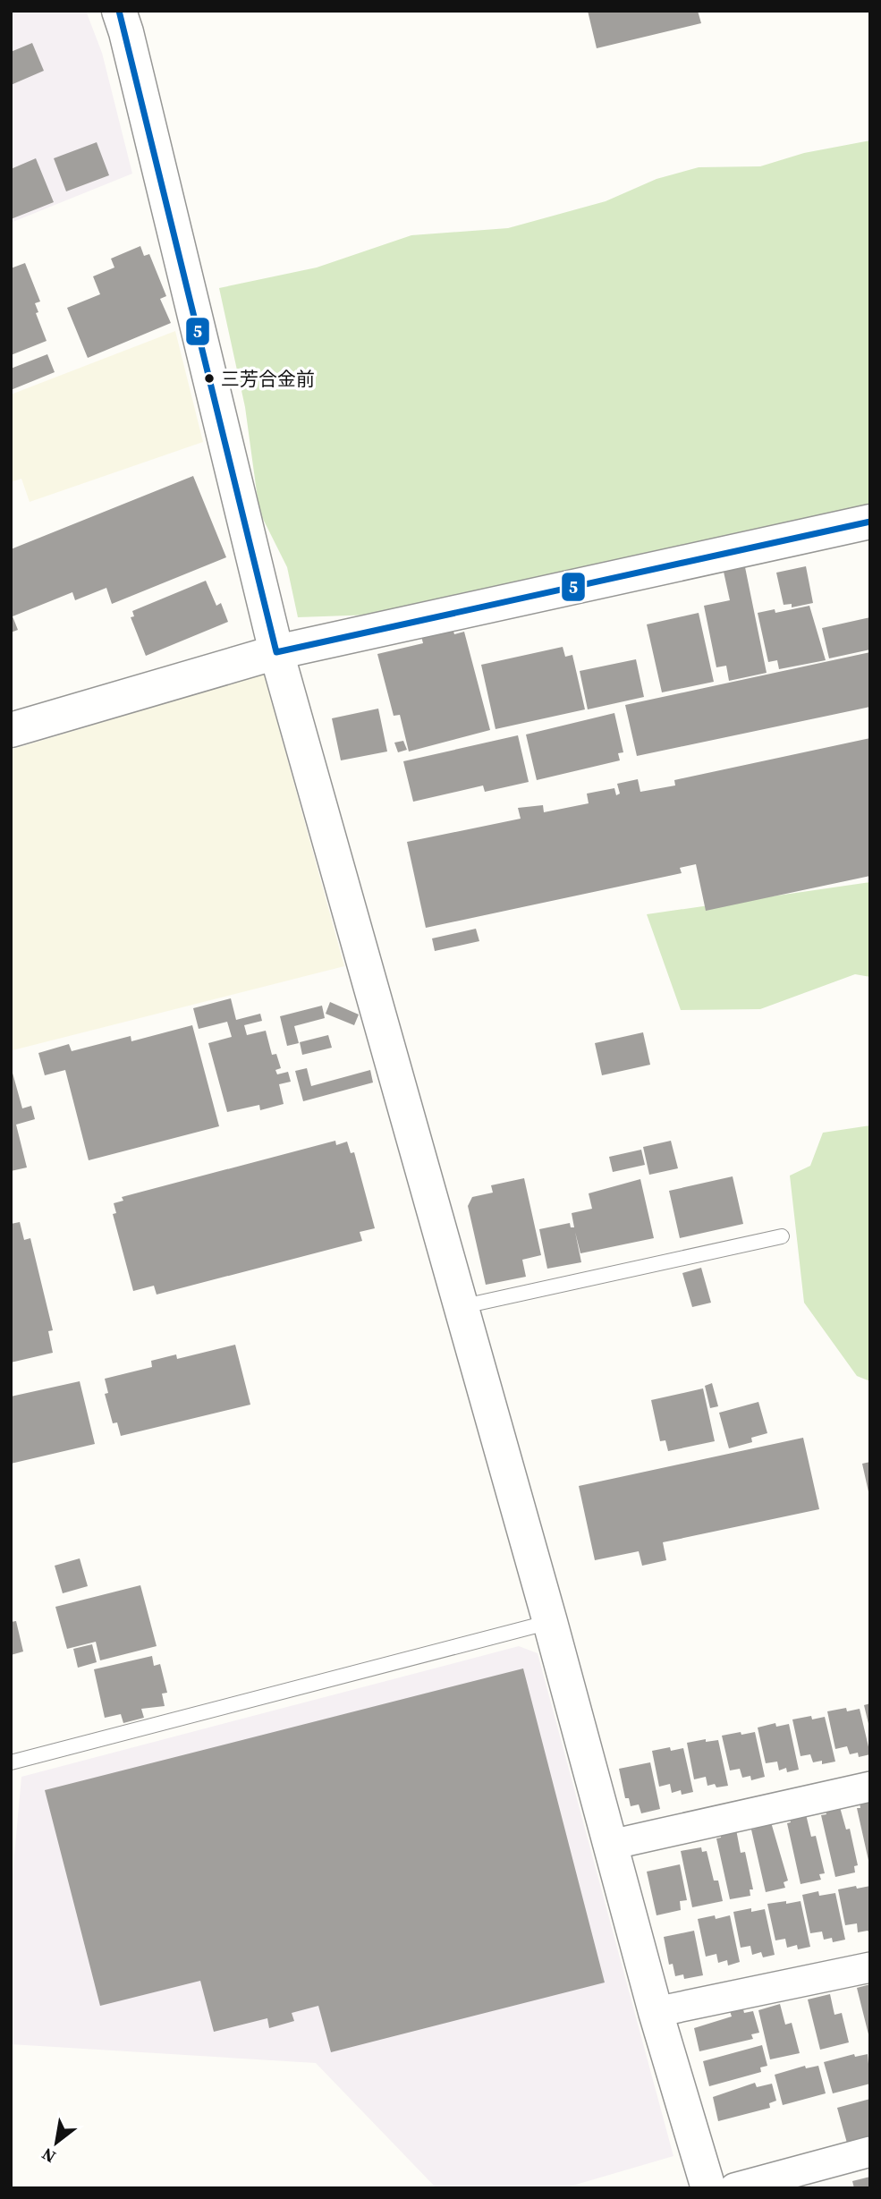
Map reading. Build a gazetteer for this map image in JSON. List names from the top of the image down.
{
  "places": ["三芳合金前"],
  "lines": ["transit line 5"],
  "north": "bottom left"
}
